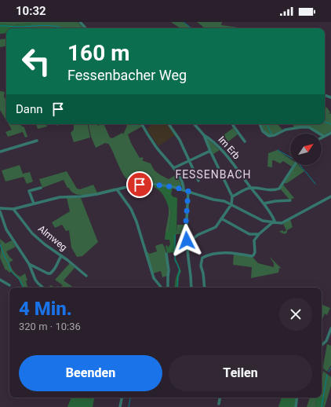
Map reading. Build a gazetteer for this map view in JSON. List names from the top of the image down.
{
  "streets": {
    "street": ["Im Erb", "Almweg"]
  },
  "districts": ["FESSENBACH"],
  "north": "top right",
  "page": {
    "status": "10:32",
    "turn": ["160 m", "Fessenbacher Weg"],
    "then": "Dann",
    "heading": ["4 Min.", "320 m · 10:36"],
    "buttons": ["Beenden", "Teilen"]
  }
}
